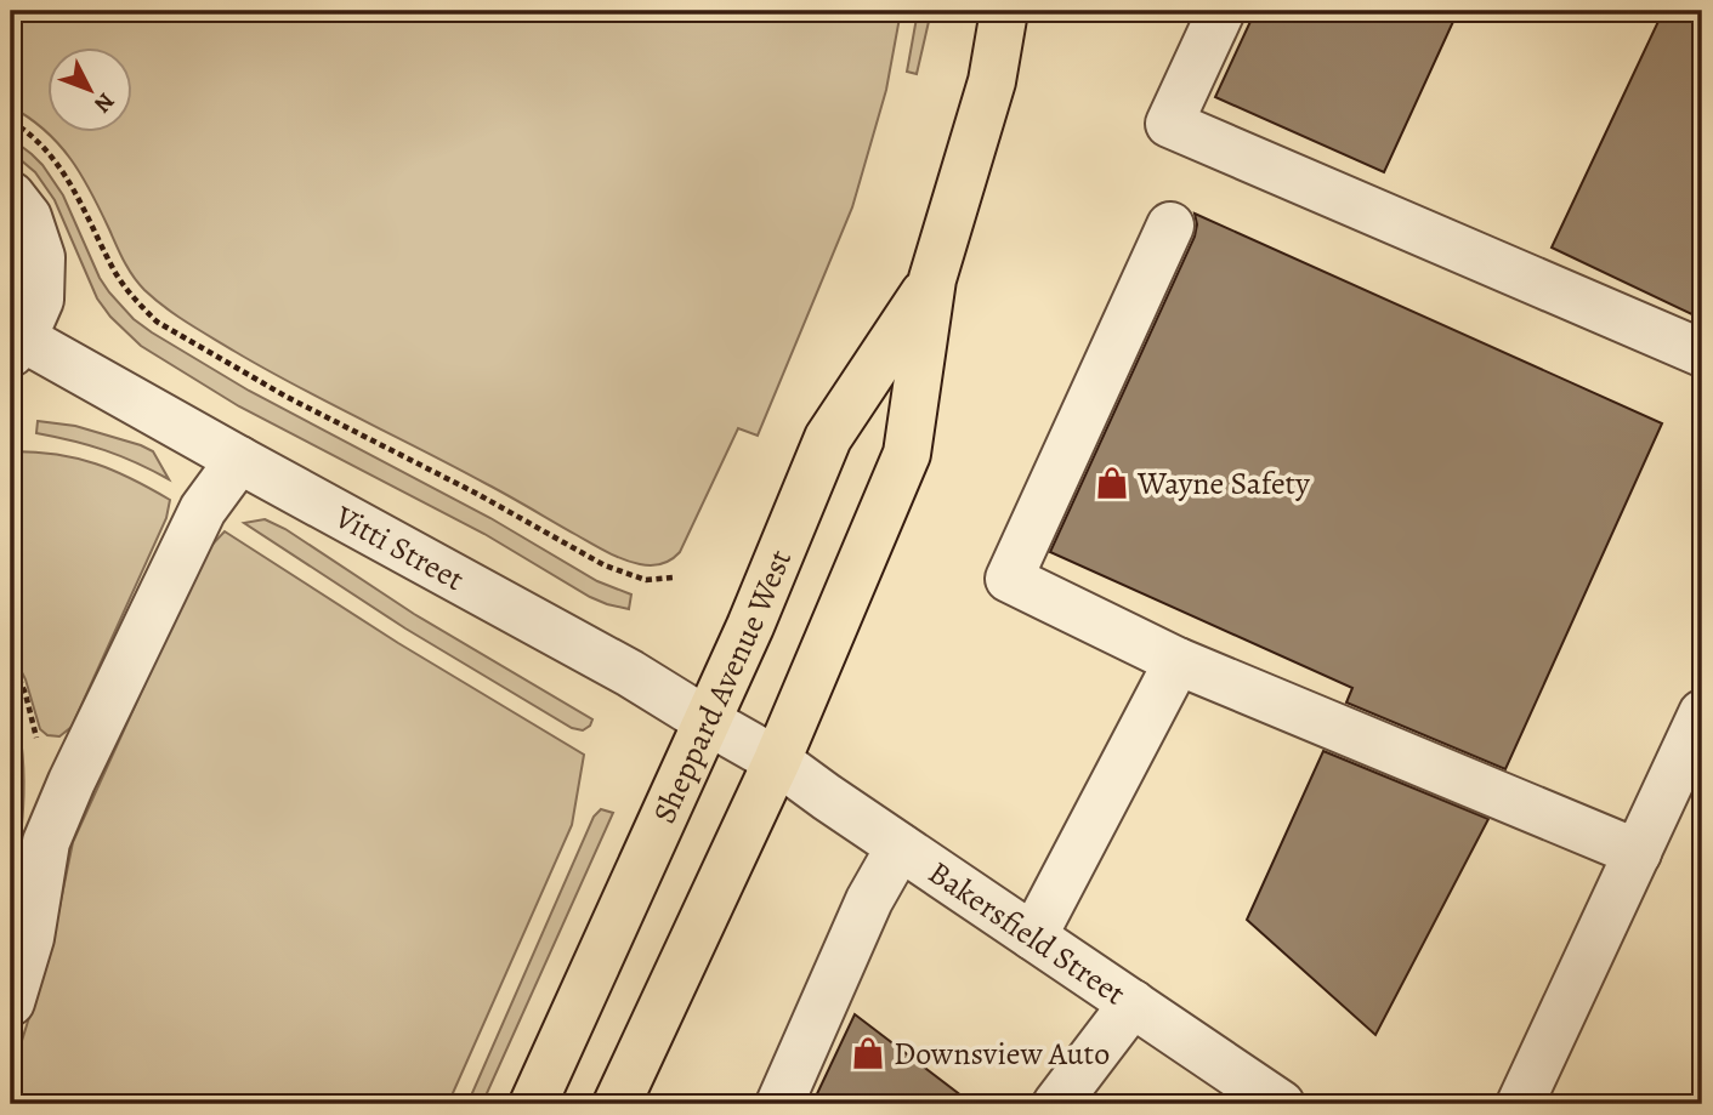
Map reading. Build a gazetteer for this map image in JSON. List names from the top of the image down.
{
  "streets": {
    "main road": ["Sheppard Avenue West"],
    "street": ["Vitti Street", "Bakersfield Street"]
  },
  "crossings": [
    ["Vitti Street", "Sheppard Avenue West"],
    ["Vitti Street", "Bakersfield Street"],
    ["Sheppard Avenue West", "Bakersfield Street"]
  ],
  "places": {
    "shop": ["Wayne Safety", "Downsview Auto"]
  },
  "north": "bottom right"
}
